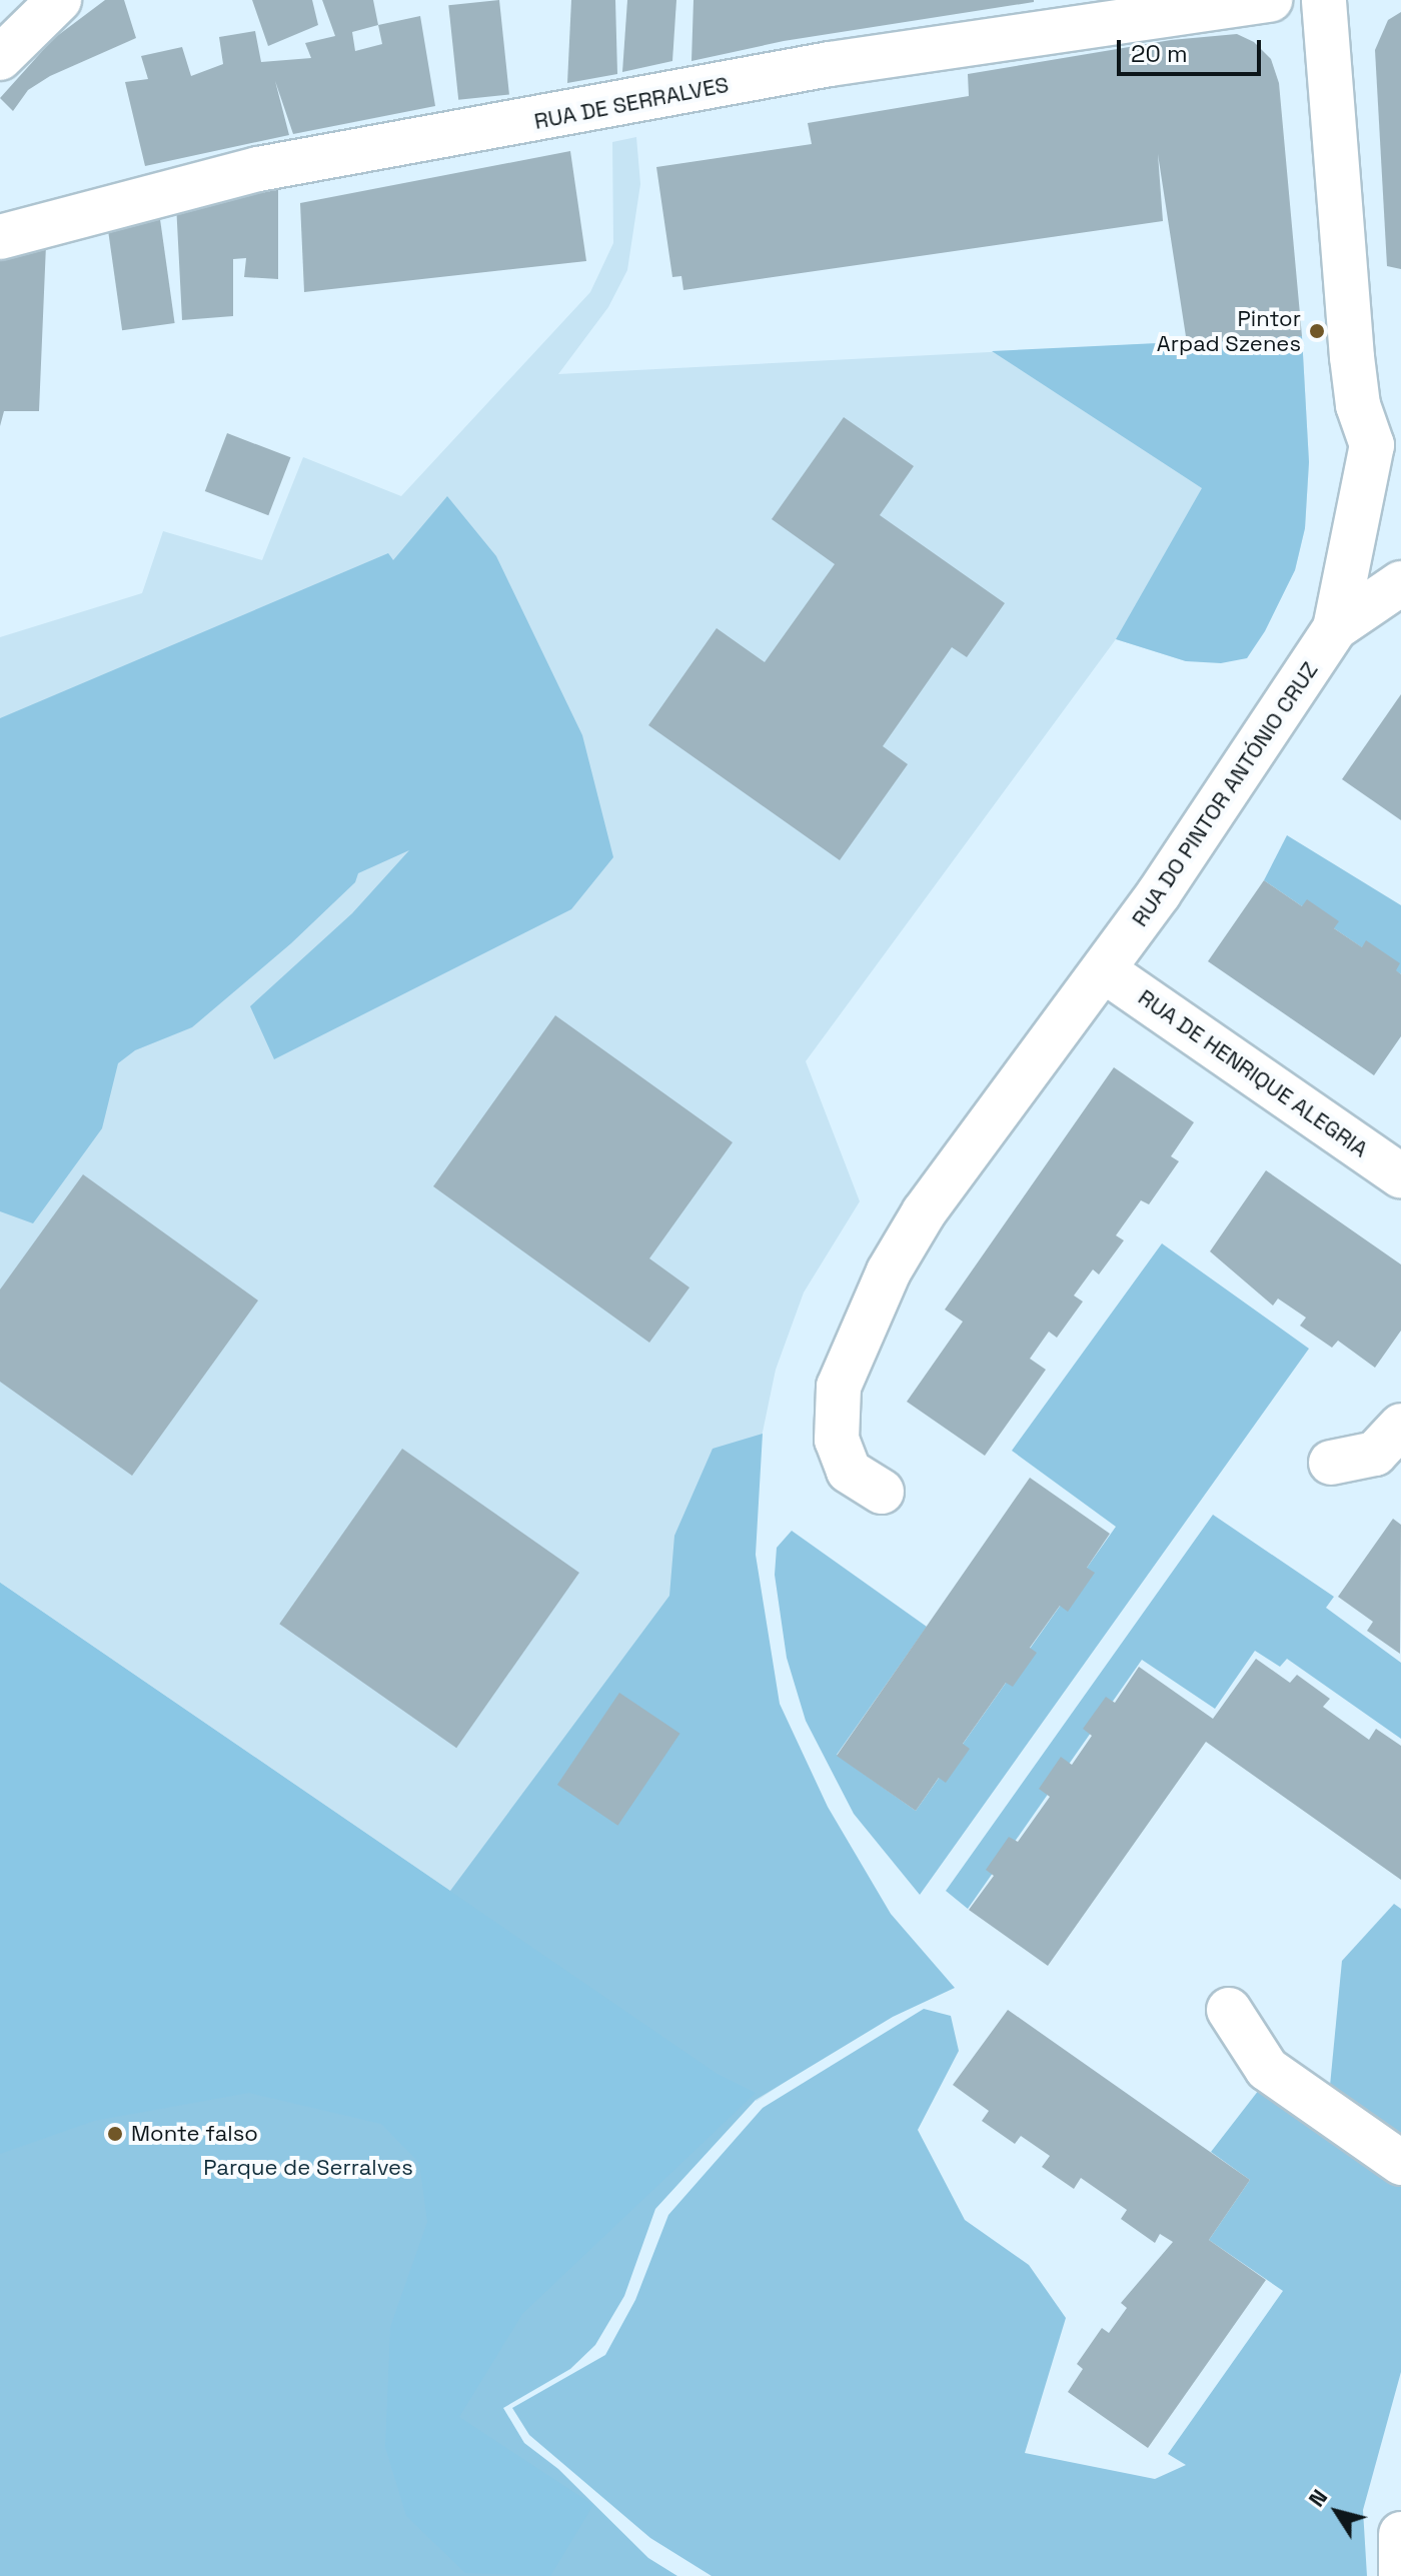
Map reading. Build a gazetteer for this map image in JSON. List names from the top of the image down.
{
  "streets": {
    "street": ["RUA DE SERRALVES", "RUA DO PINTOR ANTÓNIO CRUZ", "RUA DE HENRIQUE ALEGRIA"]
  },
  "crossings": [
    ["RUA DO PINTOR ANTÓNIO CRUZ", "RUA DE HENRIQUE ALEGRIA"]
  ],
  "parks": ["Parque de Serralves"],
  "places": ["Pintor Arpad Szenes", "Monte falso"],
  "scale_bar": "20 m",
  "north": "top left"
}
